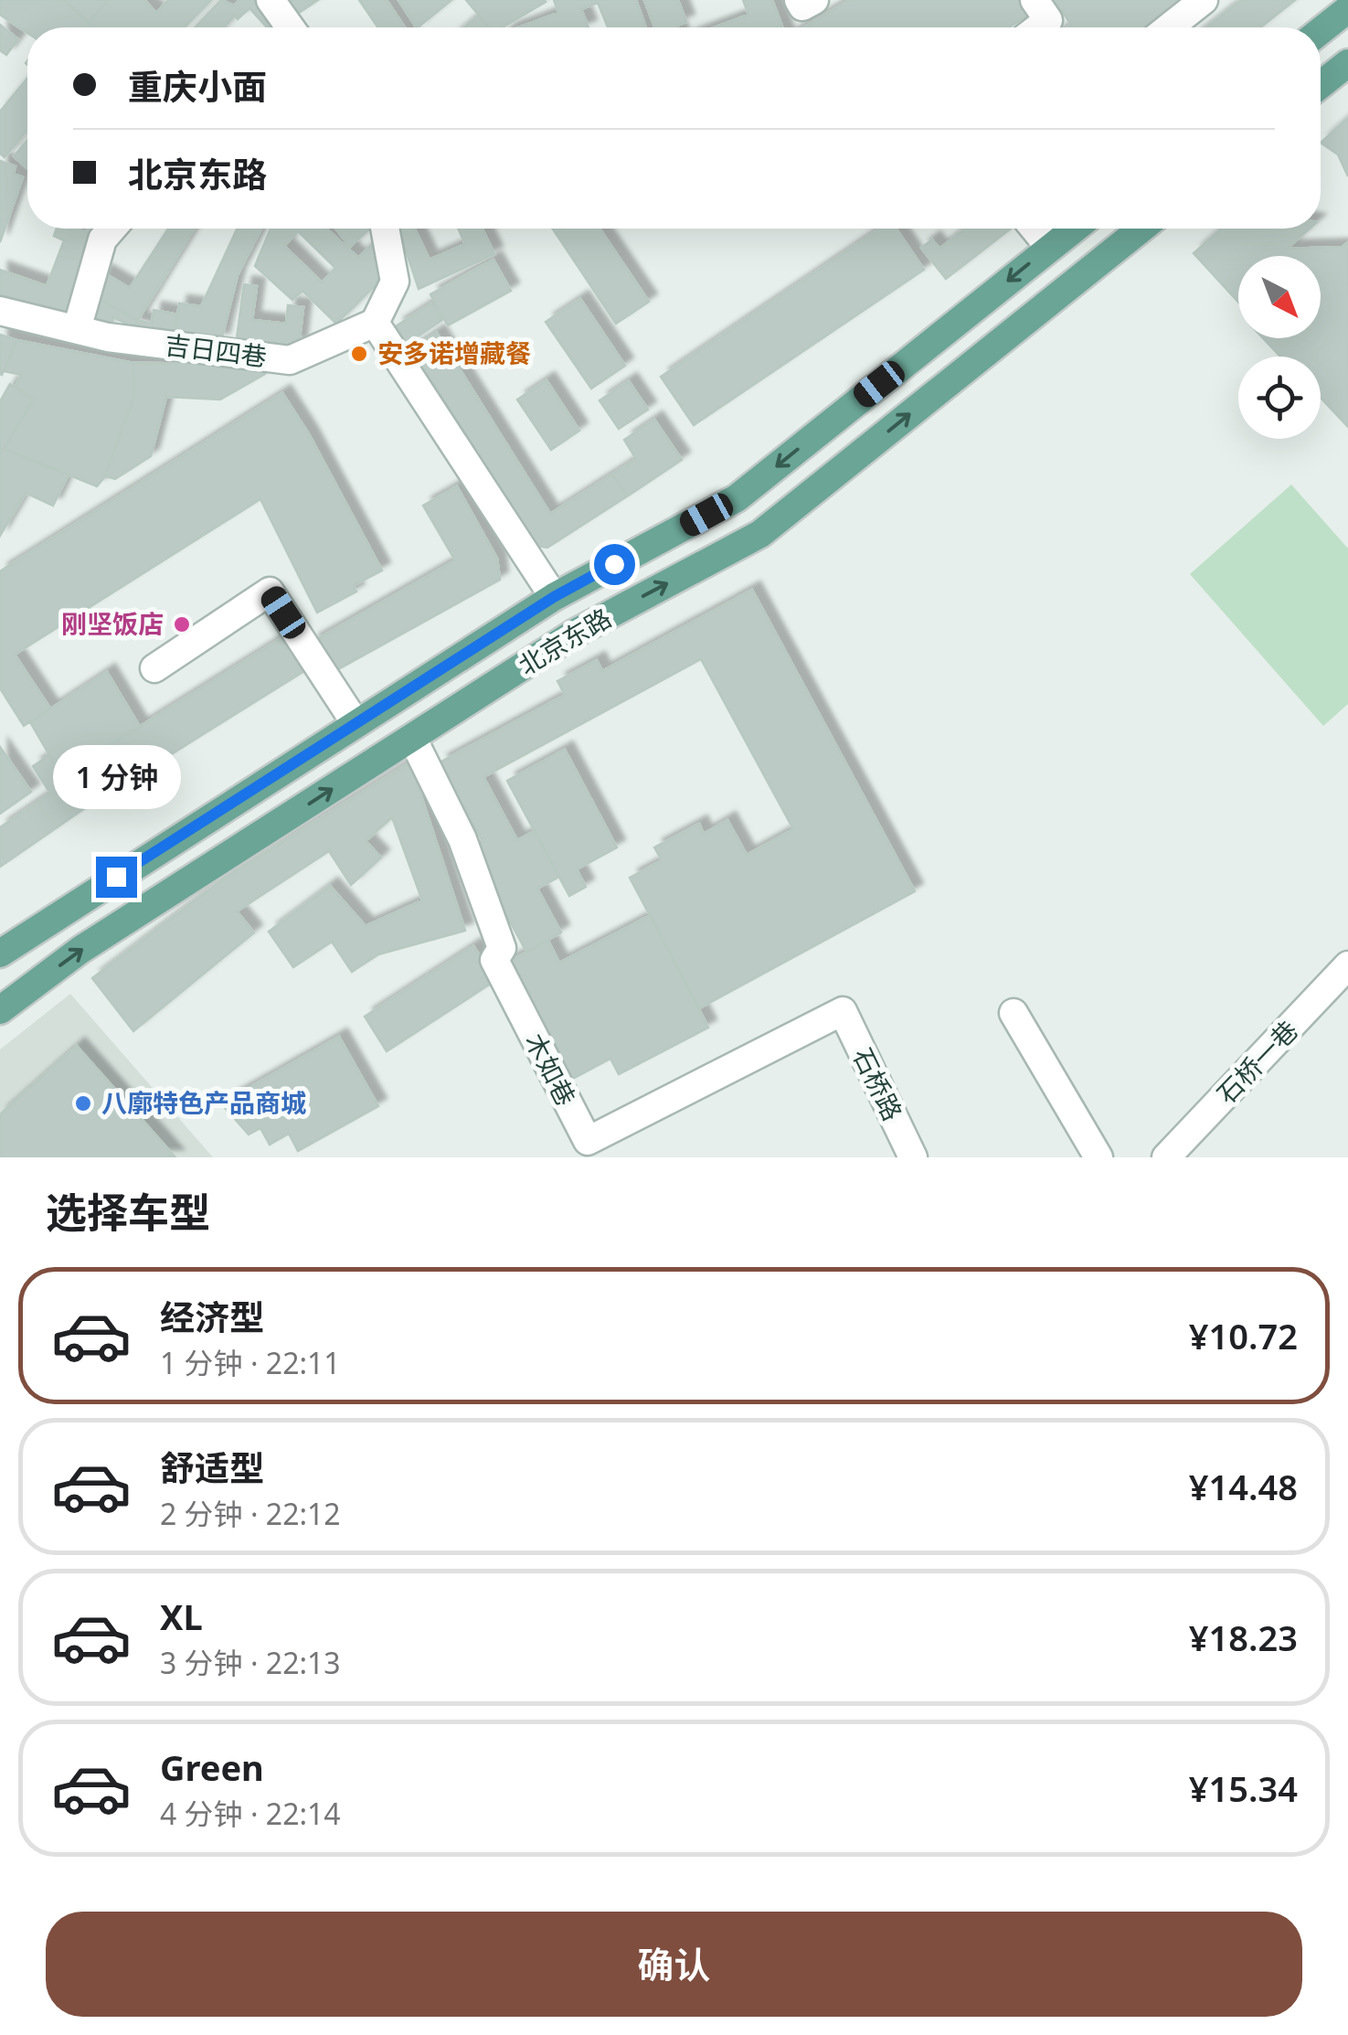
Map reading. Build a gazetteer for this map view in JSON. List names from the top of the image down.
{
  "streets": {
    "main road": ["北京东路"],
    "street": [
      "吉日四巷",
      "石桥一巷",
      "木如巷",
      "石桥路"
    ]
  },
  "crossings": [
    ["北京东路", "木如巷"],
    ["木如巷", "石桥路"]
  ],
  "places": ["安多诺增藏餐", "刚坚饭店", "八廓特色产品商城"],
  "north": "bottom right",
  "page": {
    "banner": ["重庆小面", "北京东路"],
    "bubble": "1 分钟",
    "heading": "选择车型",
    "list": [
      {
        "name": "经济型",
        "note": "1 分钟 · 22:11",
        "value": "¥10.72"
      },
      {
        "name": "舒适型",
        "note": "2 分钟 · 22:12",
        "value": "¥14.48"
      },
      {
        "name": "XL",
        "note": "3 分钟 · 22:13",
        "value": "¥18.23"
      },
      {
        "name": "Green",
        "note": "4 分钟 · 22:14",
        "value": "¥15.34"
      }
    ],
    "buttons": "确认"
  }
}
